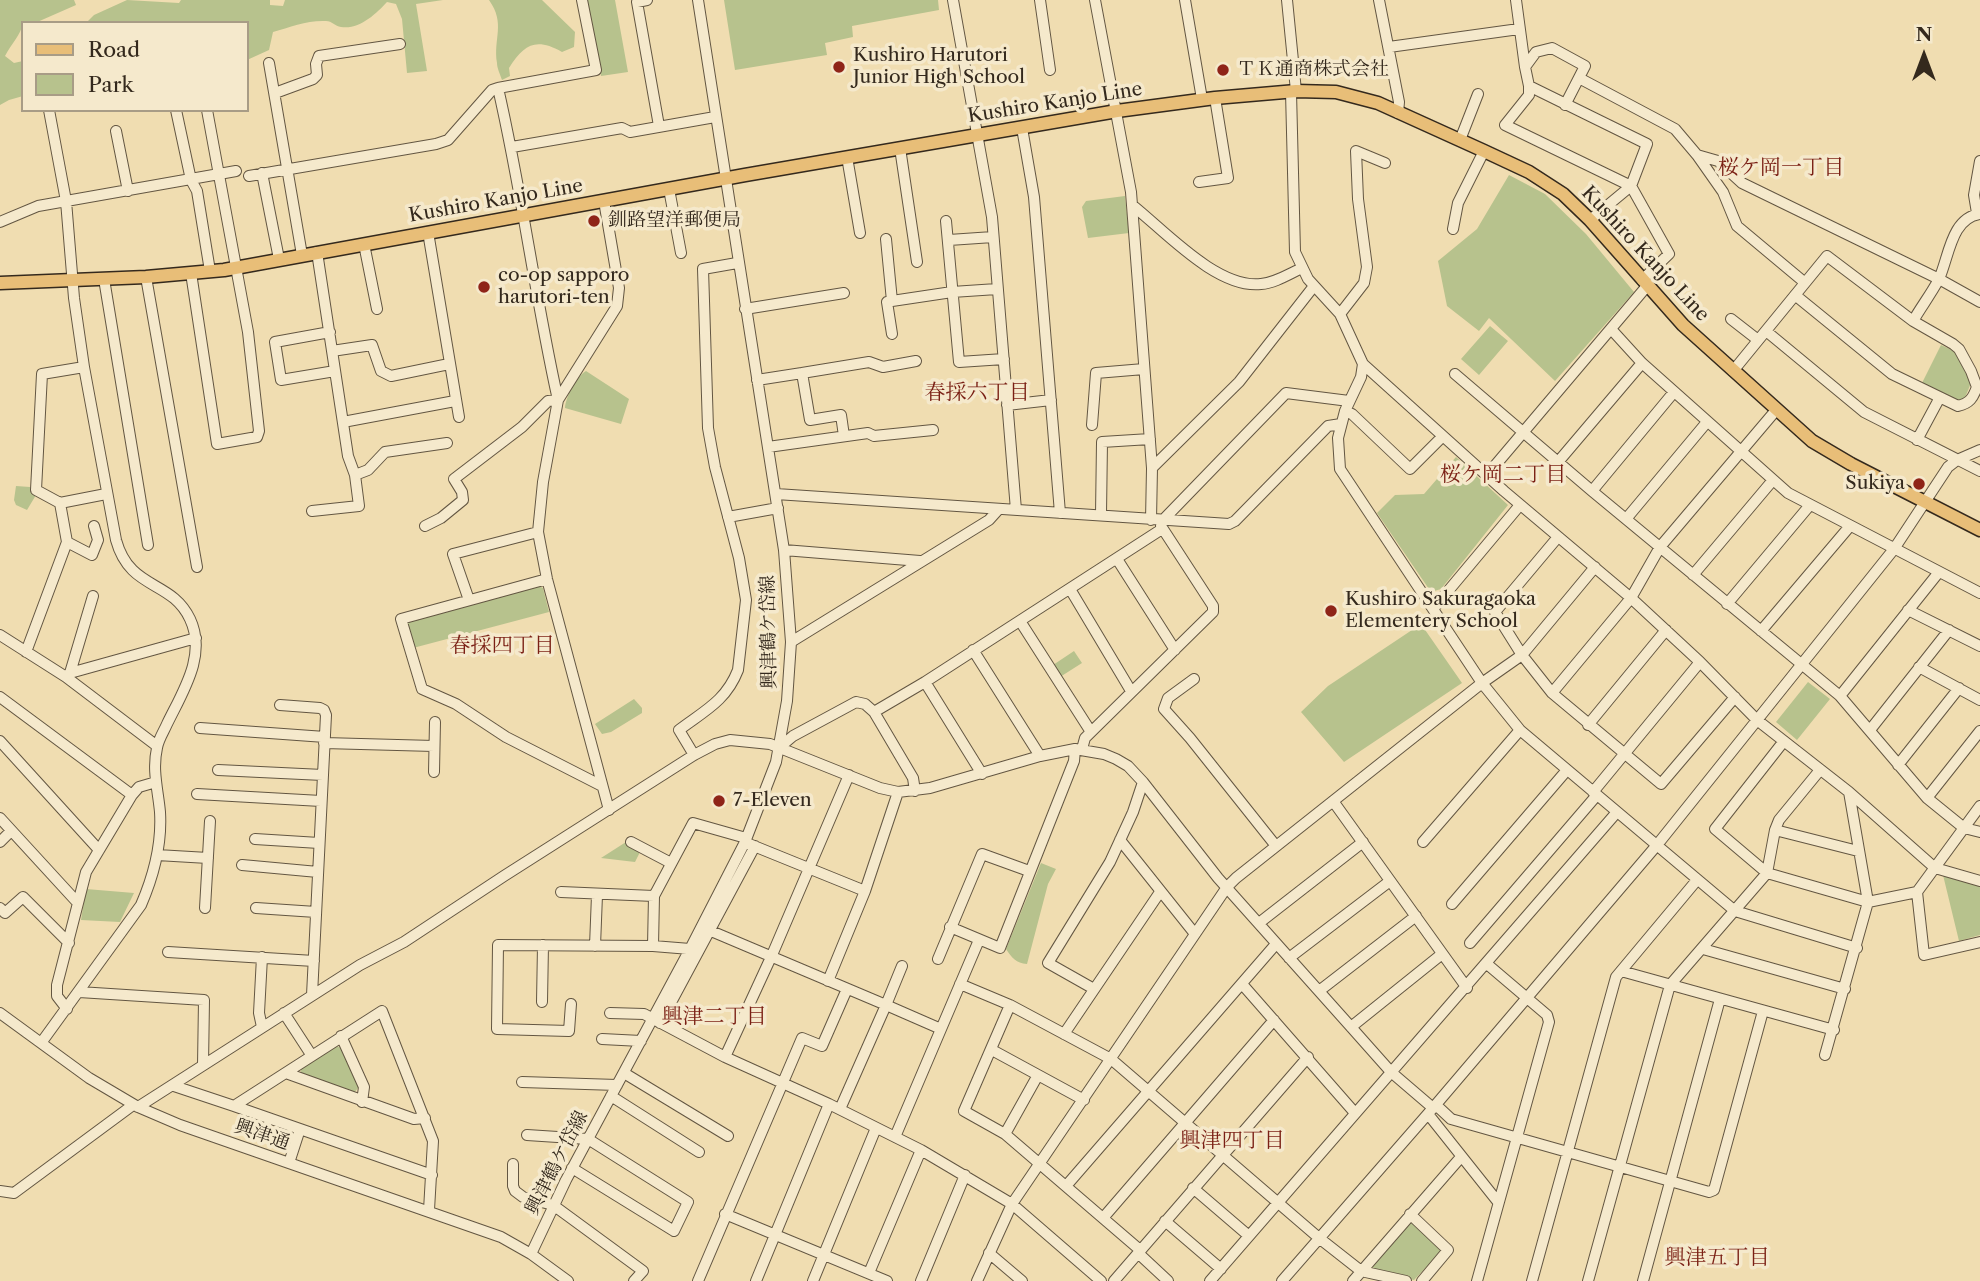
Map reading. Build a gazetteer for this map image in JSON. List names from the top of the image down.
{
  "streets": {
    "main road": ["Kushiro Kanjo Line"],
    "street": ["興津鶴ケ岱線", "興津通"]
  },
  "crossings": [
    ["Kushiro Kanjo Line", "興津鶴ケ岱線"],
    ["興津鶴ケ岱線", "興津通"]
  ],
  "districts": [
    "桜ケ岡一丁目",
    "春採六丁目",
    "桜ケ岡二丁目",
    "春採四丁目",
    "興津二丁目",
    "興津四丁目",
    "興津五丁目"
  ],
  "places": [
    "Kushiro Harutori Junior High School",
    "ＴＫ通商株式会社",
    "釧路望洋郵便局",
    "co-op sapporo harutori-ten",
    "Sukiya",
    "Kushiro Sakuragaoka Elementery School",
    "7-Eleven"
  ],
  "legend": ["Road", "Park"],
  "north": "top"
}
